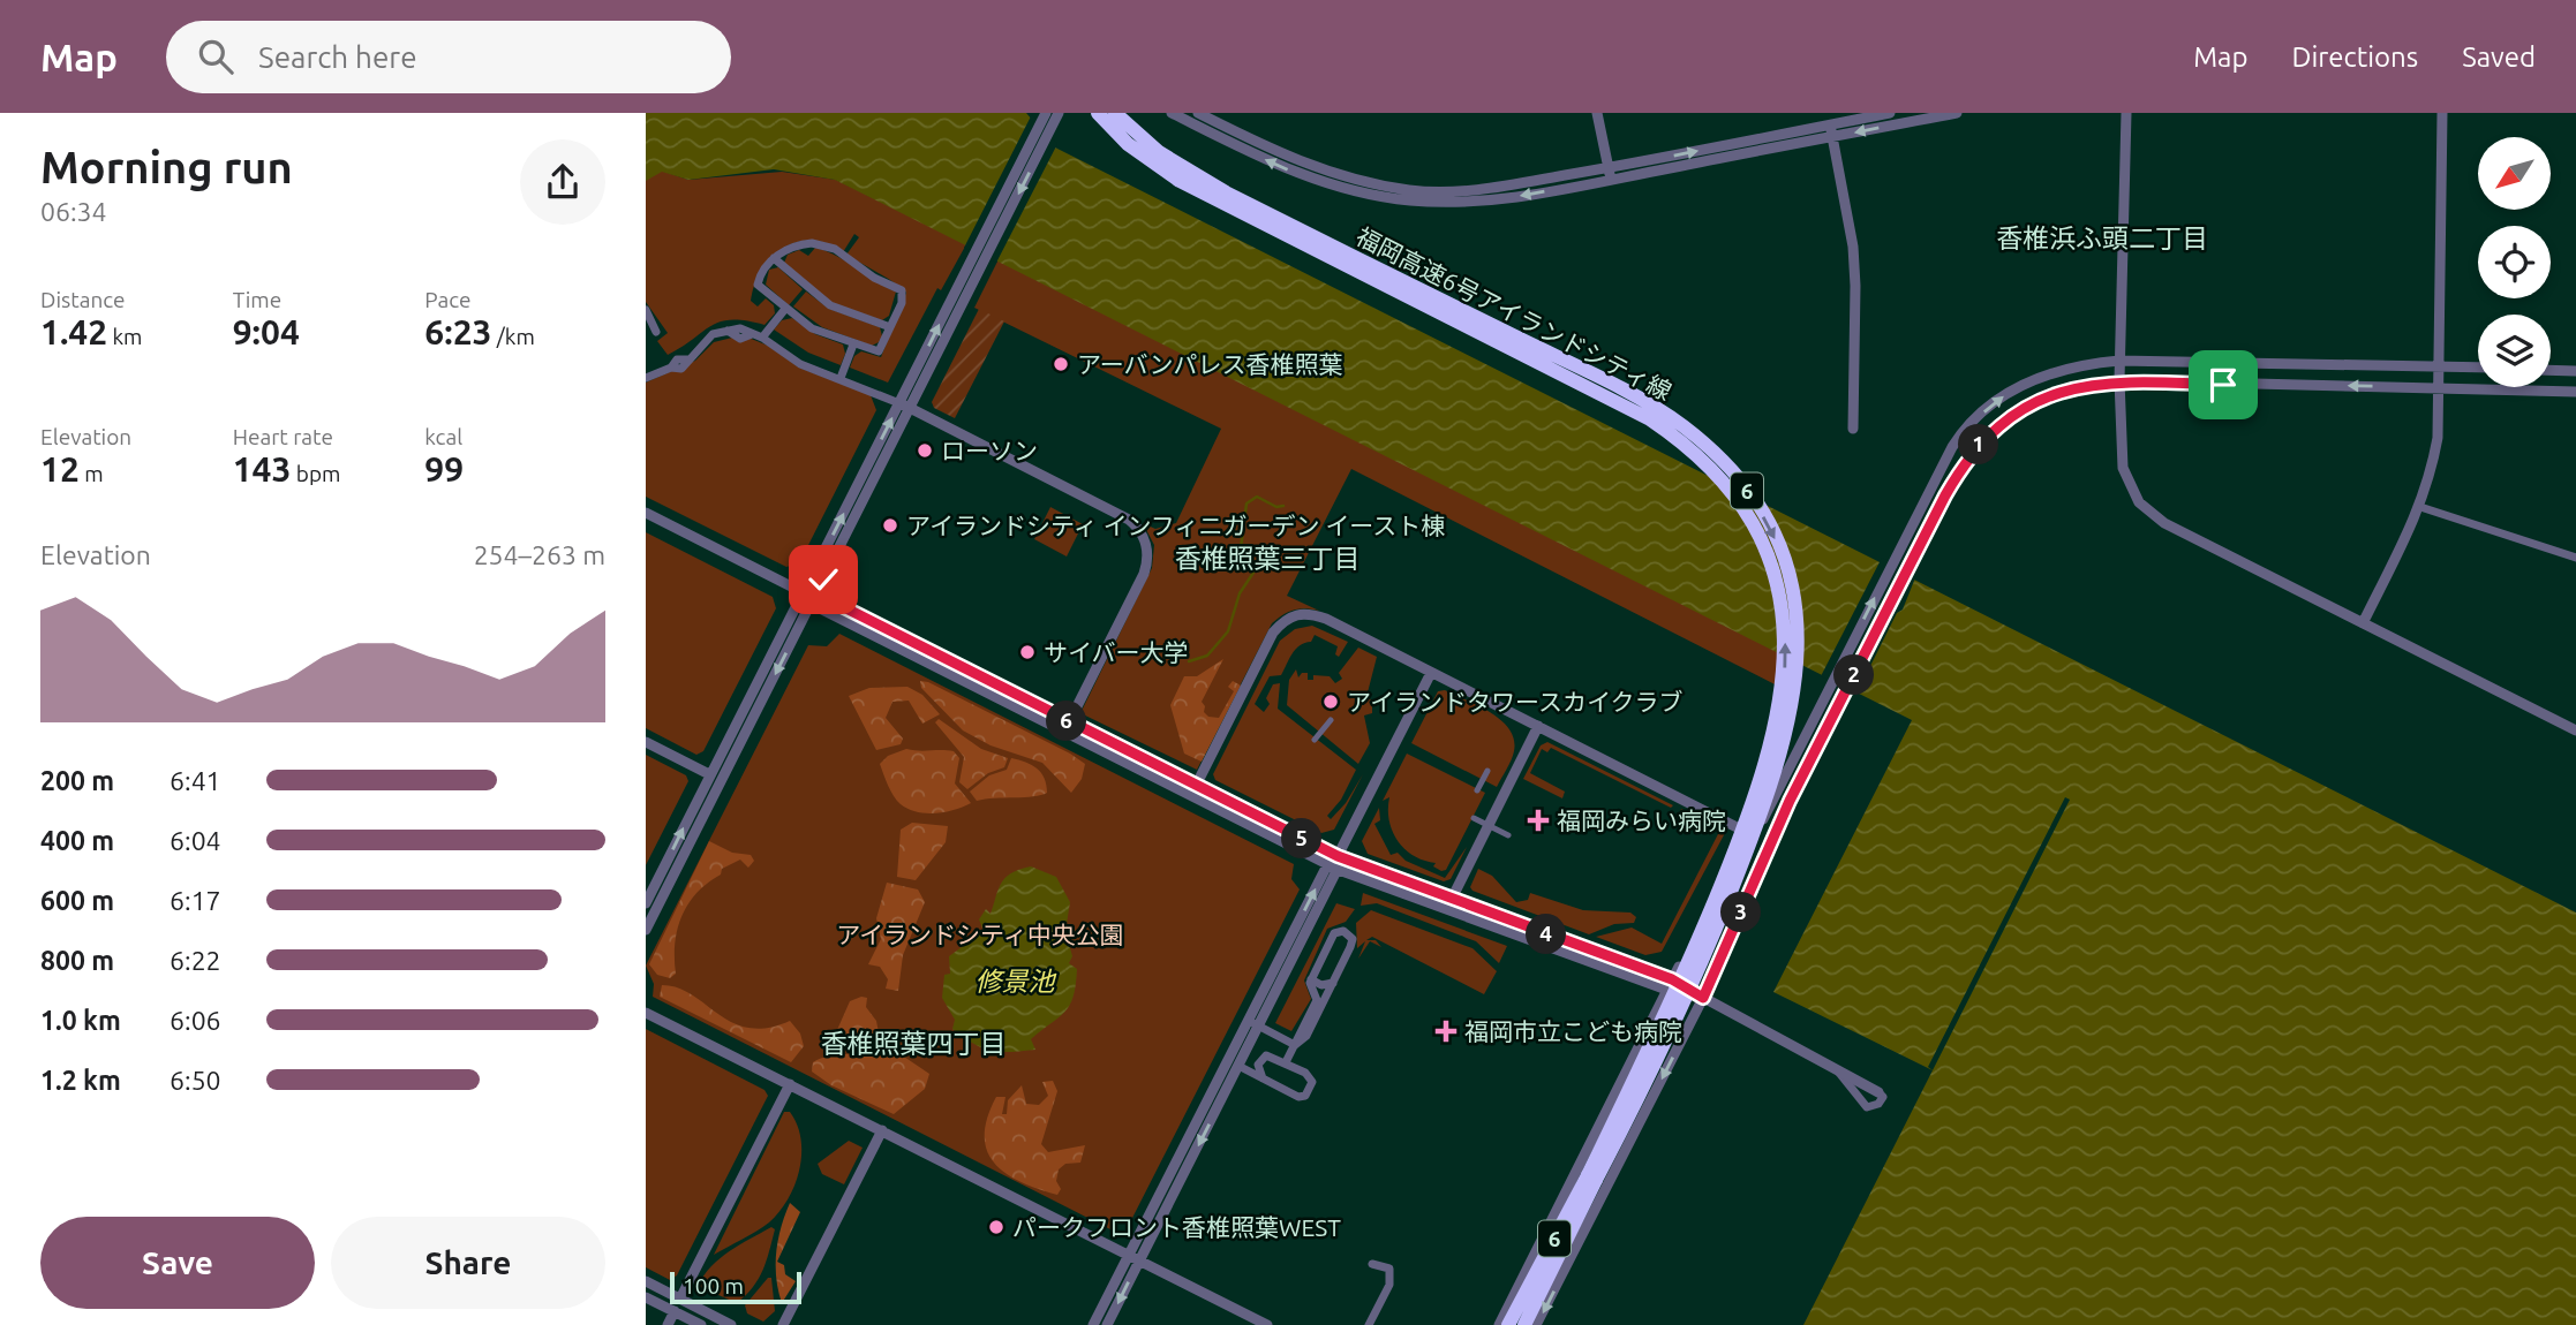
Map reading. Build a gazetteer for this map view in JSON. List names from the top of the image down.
{
  "streets": {
    "highway": ["福岡高速6号アイランドシティ線", "6"]
  },
  "districts": ["香椎浜ふ頭二丁目", "香椎照葉三丁目", "香椎照葉四丁目"],
  "water": ["修景池"],
  "parks": ["アイランドシティ中央公園"],
  "places": {
    "other": [
      "アーバンパレス香椎照葉",
      "ローソン",
      "アイランドシティ インフィニガーデン イースト棟",
      "サイバー大学",
      "アイランドタワースカイクラブ",
      "パークフロント香椎照葉WEST"
    ],
    "health": ["福岡みらい病院", "福岡市立こども病院"]
  },
  "scale_bar": "100 m",
  "north": "bottom left",
  "page": {
    "header": "Map",
    "search": "Search here",
    "nav": ["Map", "Directions", "Saved"],
    "heading": ["Morning run", "06:34"],
    "stats": [
      ["Distance", "1.42 km"],
      ["Time", "9:04"],
      ["Pace", "6:23 /km"],
      ["Elevation", "12 m"],
      ["Heart rate", "143 bpm"],
      ["kcal", "99"]
    ],
    "pins": [
      "1",
      "2",
      "6",
      "5",
      "3",
      "4"
    ],
    "chart": ["Elevation", "254–263 m"],
    "list": [
      {
        "name": "200 m",
        "note": "6:41"
      },
      {
        "name": "400 m",
        "note": "6:04"
      },
      {
        "name": "600 m",
        "note": "6:17"
      },
      {
        "name": "800 m",
        "note": "6:22"
      },
      {
        "name": "1.0 km",
        "note": "6:06"
      },
      {
        "name": "1.2 km",
        "note": "6:50"
      }
    ],
    "buttons": ["Save", "Share"],
    "scale": "100 m"
  }
}
